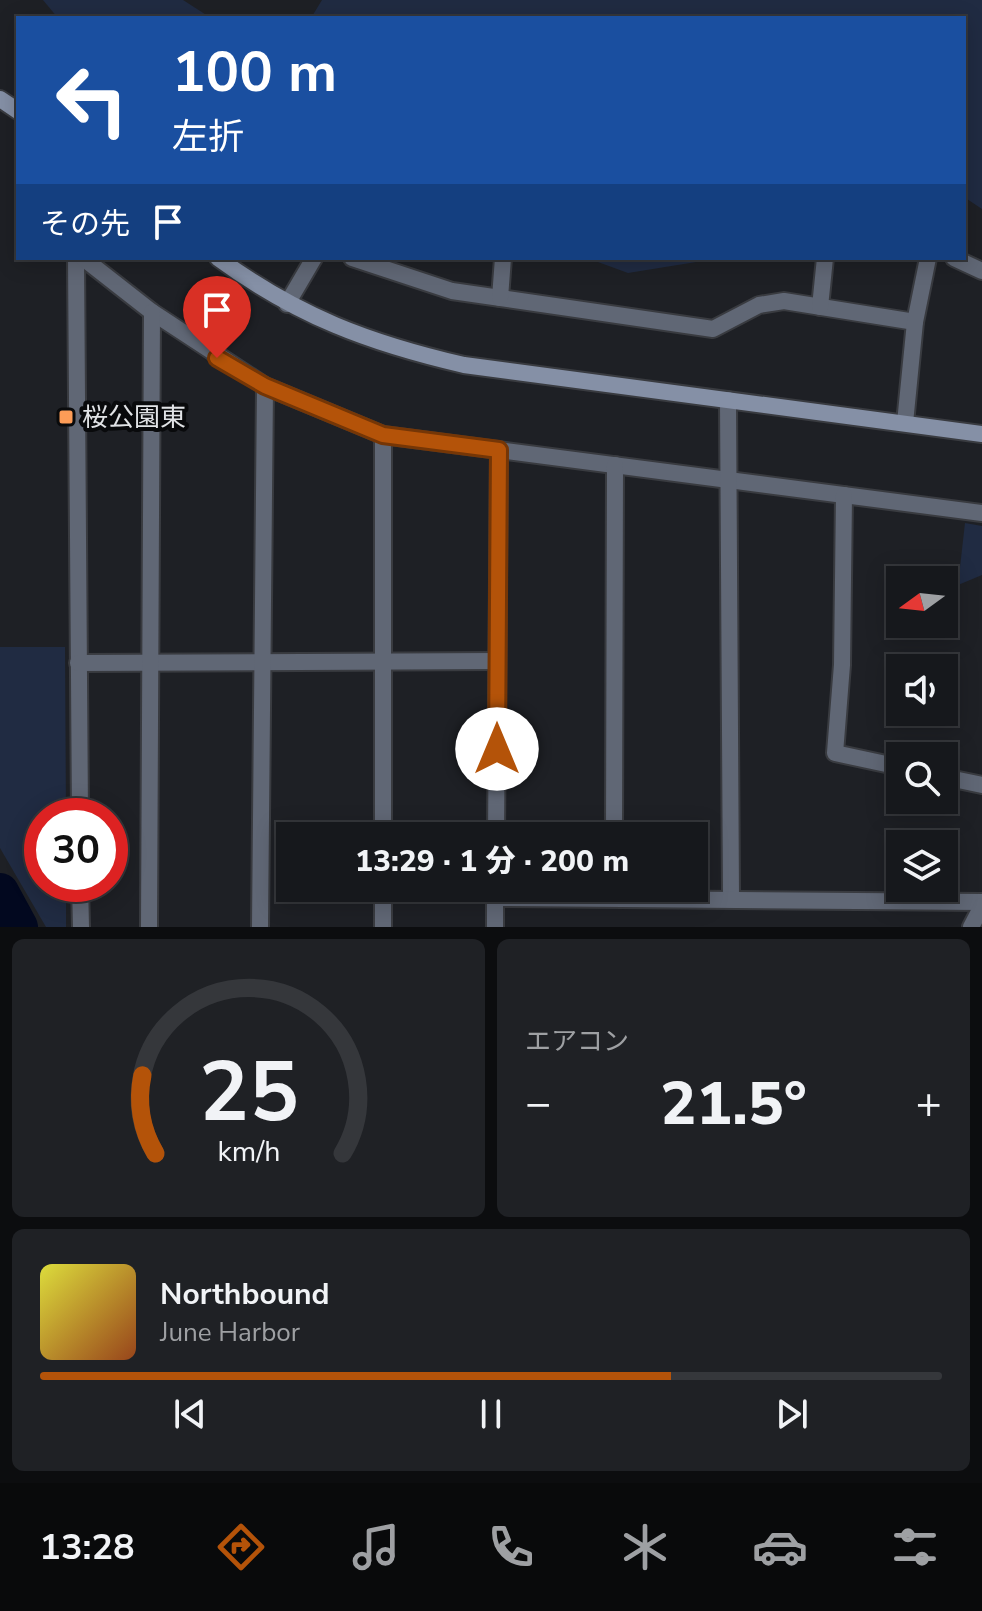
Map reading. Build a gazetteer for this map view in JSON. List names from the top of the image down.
{
  "places": {
    "transit": ["桜公園東"]
  },
  "north": "left",
  "page": {
    "turn": ["100 m", "左折"],
    "then": "その先",
    "limit": "30",
    "trip": "13:29 · 1 分 · 200 m",
    "tile": "エアコン",
    "heat": ["−", "21.5°", "+"],
    "song": ["Northbound", "June Harbor"],
    "tabs": "13:28",
    "gauge": ["25", "km/h"]
  }
}
